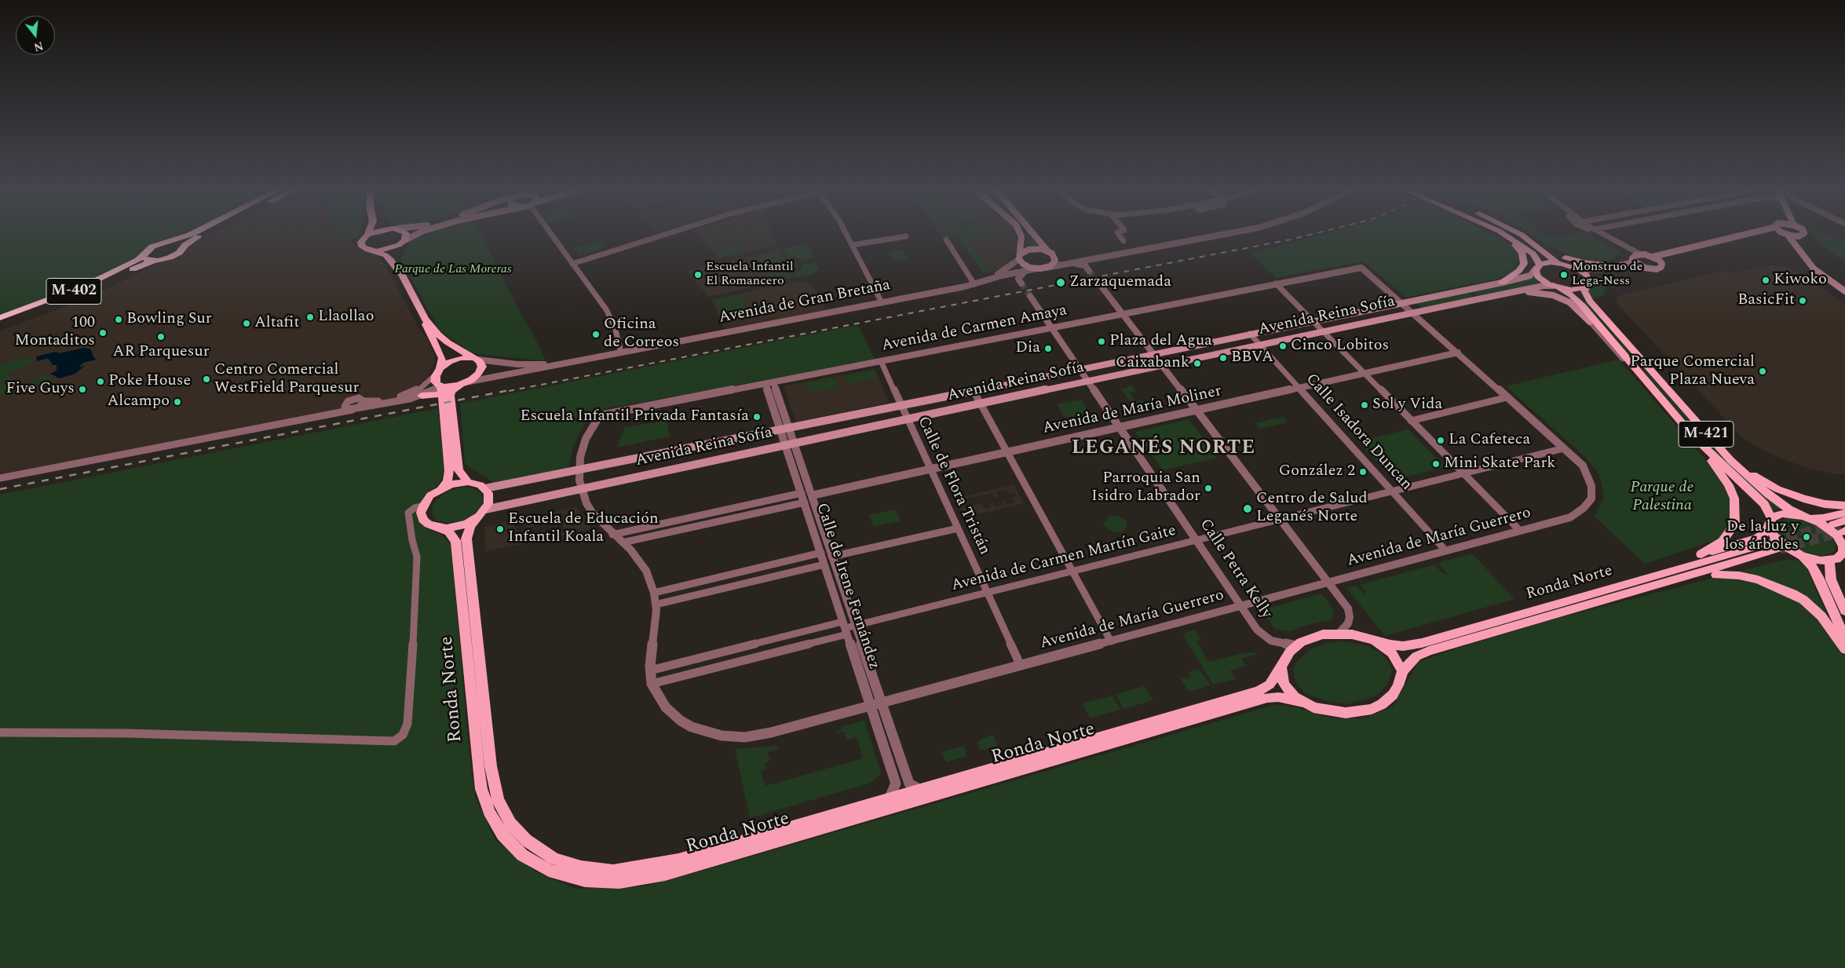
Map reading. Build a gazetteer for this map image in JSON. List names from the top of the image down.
{
  "streets": {
    "highway": ["M-402"],
    "main road": [
      "Avenida de Gran Bretaña",
      "Avenida Reina Sofía",
      "M-421",
      "Ronda Norte"
    ],
    "street": [
      "Avenida de Carmen Amaya",
      "Avenida de María Moliner",
      "Calle Isadora Duncan",
      "Calle de Flora Tristán",
      "Avenida de María Guerrero",
      "Avenida de Carmen Martín Gaite",
      "Calle Petra Kelly",
      "Calle de Irene Fernández"
    ]
  },
  "crossings": [
    ["Avenida Reina Sofía", "Avenida de Carmen Amaya"],
    ["Avenida Reina Sofía", "Calle Isadora Duncan"],
    ["Avenida Reina Sofía", "M-421"],
    ["Avenida Reina Sofía", "Calle de Flora Tristán"],
    ["Avenida Reina Sofía", "Avenida de María Guerrero"],
    ["Avenida Reina Sofía", "Calle Petra Kelly"],
    ["Avenida Reina Sofía", "Ronda Norte"],
    ["Avenida Reina Sofía", "Calle de Irene Fernández"],
    ["Avenida de Carmen Amaya", "Calle de Flora Tristán"],
    ["Avenida de Carmen Amaya", "Avenida de María Guerrero"],
    ["Avenida de Carmen Amaya", "Calle Petra Kelly"],
    ["Avenida de Carmen Amaya", "Calle de Irene Fernández"],
    ["Avenida de María Moliner", "Calle Isadora Duncan"],
    ["Avenida de María Moliner", "Calle de Flora Tristán"],
    ["Avenida de María Moliner", "Avenida de María Guerrero"],
    ["Avenida de María Moliner", "Calle Petra Kelly"],
    ["Avenida de María Moliner", "Calle de Irene Fernández"],
    ["Calle Isadora Duncan", "Avenida de María Guerrero"],
    ["Calle Isadora Duncan", "Avenida de Carmen Martín Gaite"],
    ["Calle de Flora Tristán", "Avenida de María Guerrero"],
    ["Calle de Flora Tristán", "Avenida de Carmen Martín Gaite"],
    ["Avenida de María Guerrero", "Avenida de Carmen Martín Gaite"],
    ["Avenida de María Guerrero", "Calle Petra Kelly"],
    ["Avenida de María Guerrero", "Calle de Irene Fernández"],
    ["Avenida de Carmen Martín Gaite", "Calle Petra Kelly"],
    ["Avenida de Carmen Martín Gaite", "Calle de Irene Fernández"],
    ["Calle Petra Kelly", "Ronda Norte"],
    ["Ronda Norte", "Calle de Irene Fernández"]
  ],
  "districts": ["LEGANÉS NORTE"],
  "parks": ["Parque de Las Moreras", "Parque de Palestina"],
  "places": [
    "Escuela Infantil El Romancero",
    "Monstruo de Lega-Ness",
    "Kiwoko",
    "Zarzaquemada",
    "BasicFit",
    "Llaollao",
    "Bowling Sur",
    "Altafit",
    "100 Montaditos",
    "Oficina de Correos",
    "AR Parquesur",
    "Plaza del Agua",
    "Cinco Lobitos",
    "Dia",
    "BBVA",
    "Caixabank",
    "Parque Comercial Plaza Nueva",
    "Centro Comercial WestField Parquesur",
    "Poke House",
    "Five Guys",
    "Alcampo",
    "Sol y Vida",
    "Escuela Infantil Privada Fantasía",
    "La Cafeteca",
    "Mini Skate Park",
    "González 2",
    "Parroquia San Isidro Labrador",
    "Centro de Salud Leganés Norte",
    "Escuela de Educación Infantil Koala",
    "De la luz y los árboles"
  ],
  "north": "bottom"
}
